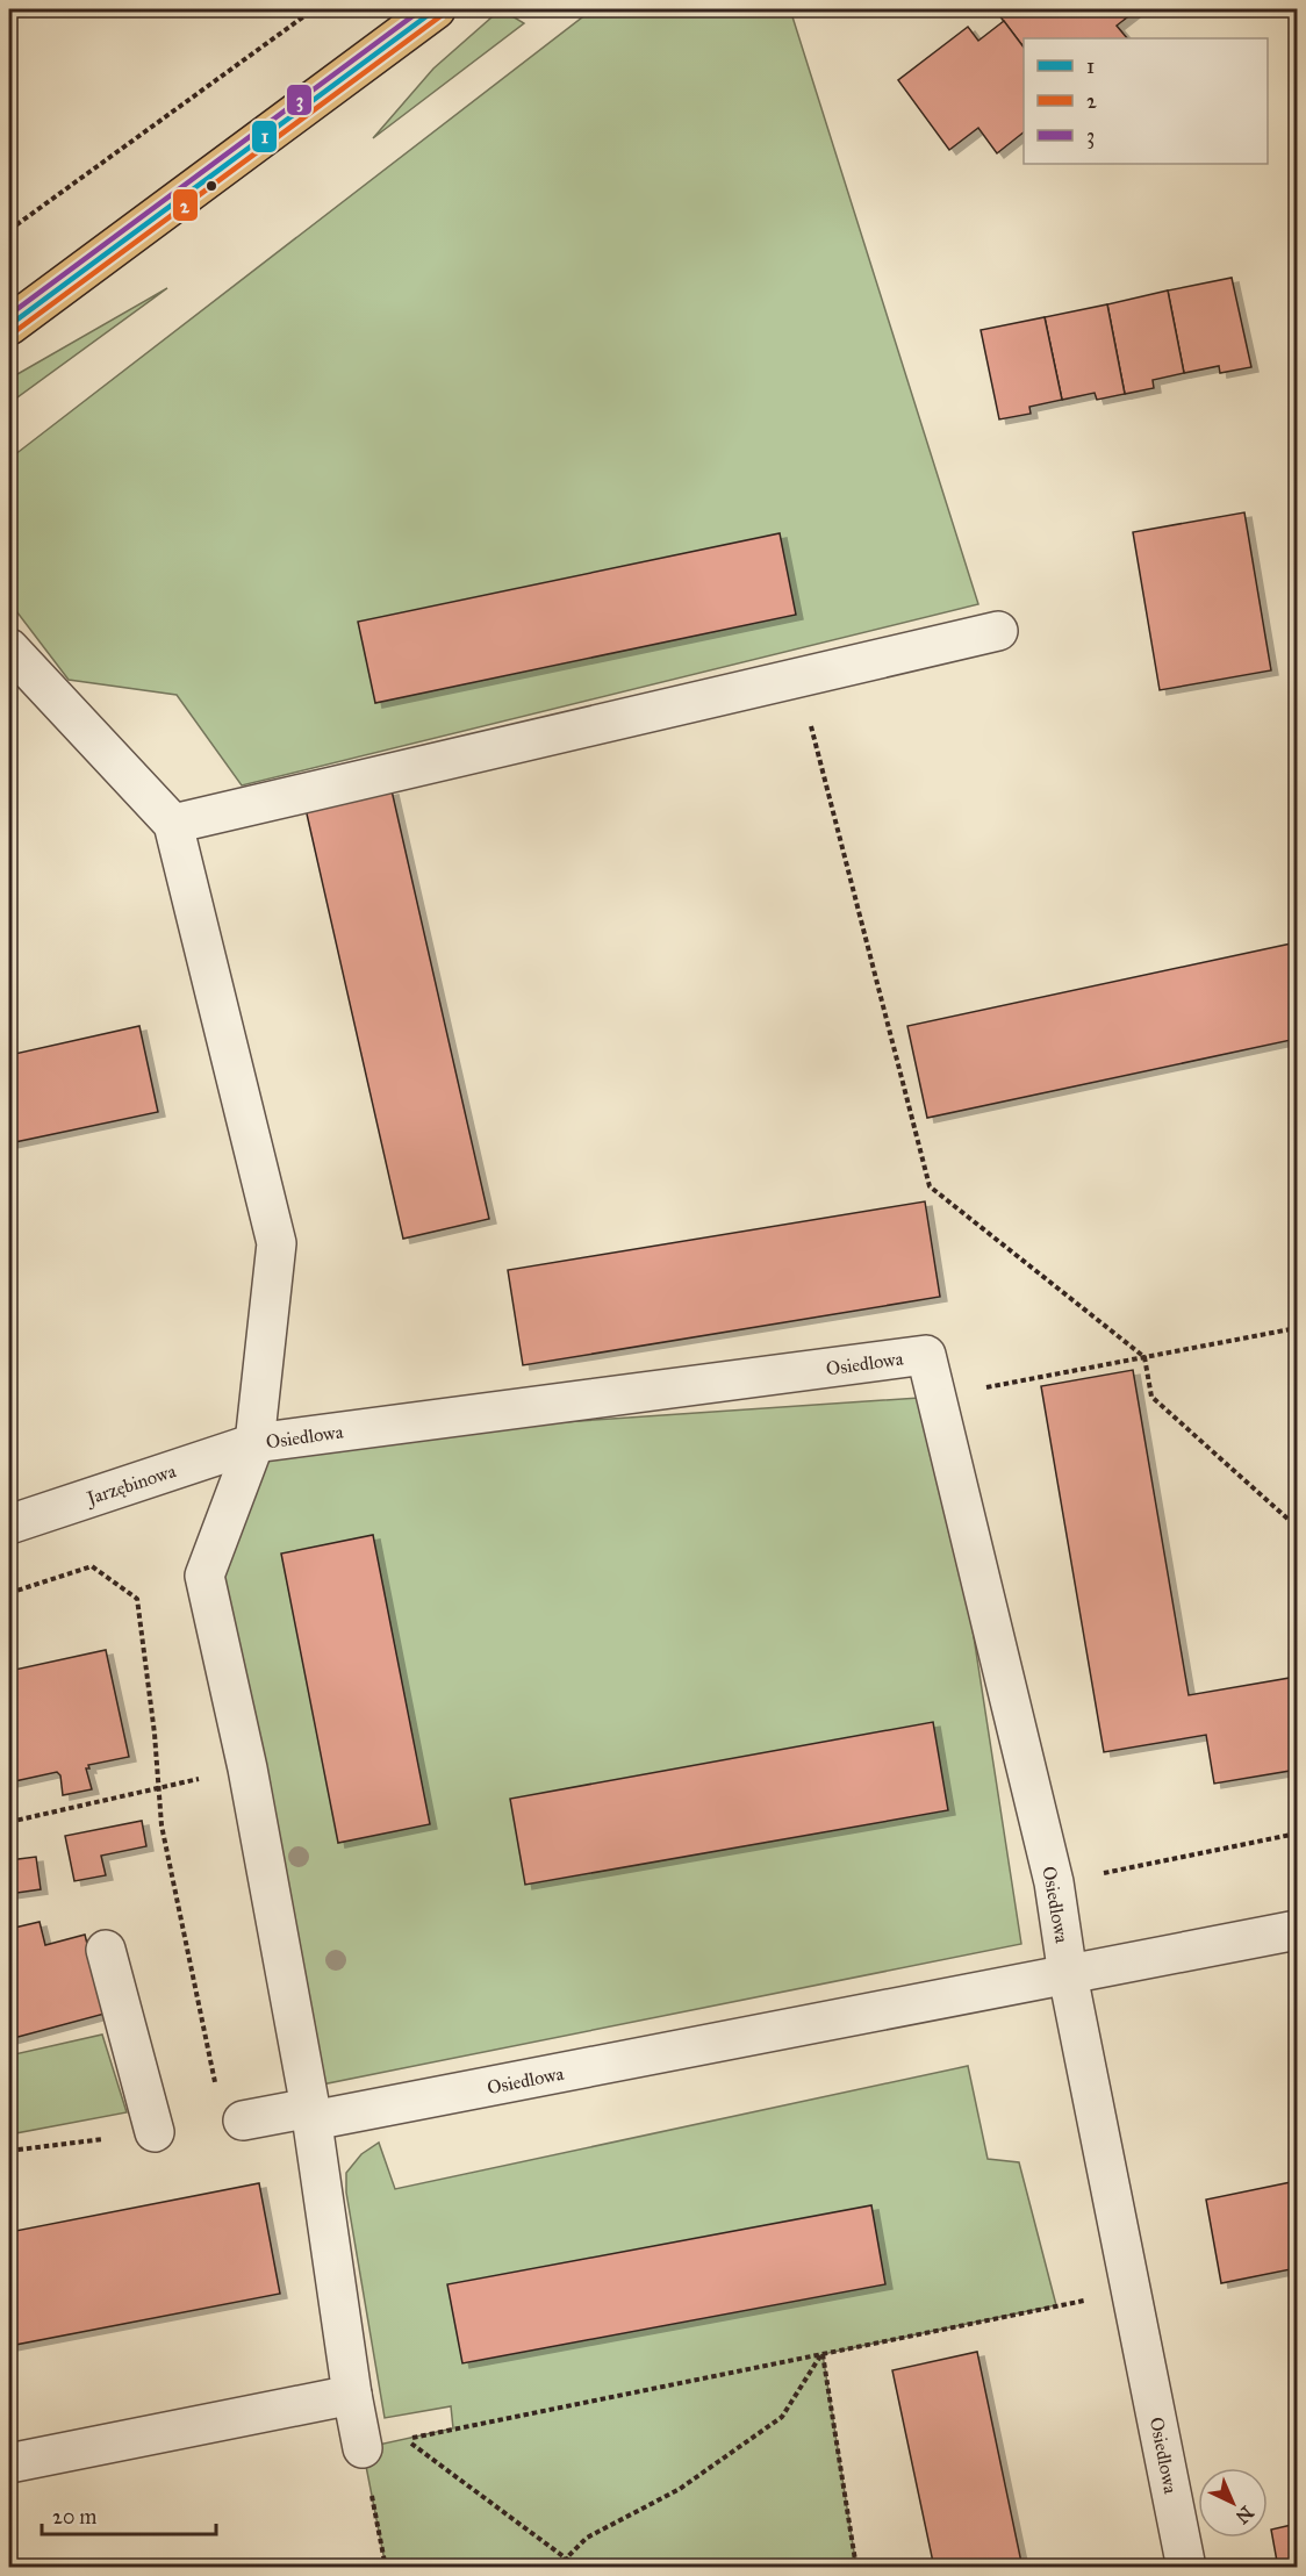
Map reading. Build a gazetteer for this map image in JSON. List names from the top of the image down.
{
  "streets": {
    "street": ["Osiedlowa", "Jarzębinowa"]
  },
  "crossings": [
    ["Osiedlowa", "Jarzębinowa"]
  ],
  "lines": ["transit line 1", "transit line 3", "transit line 2"],
  "legend": ["1", "2", "3"],
  "scale_bar": "20 m",
  "north": "bottom right"
}
